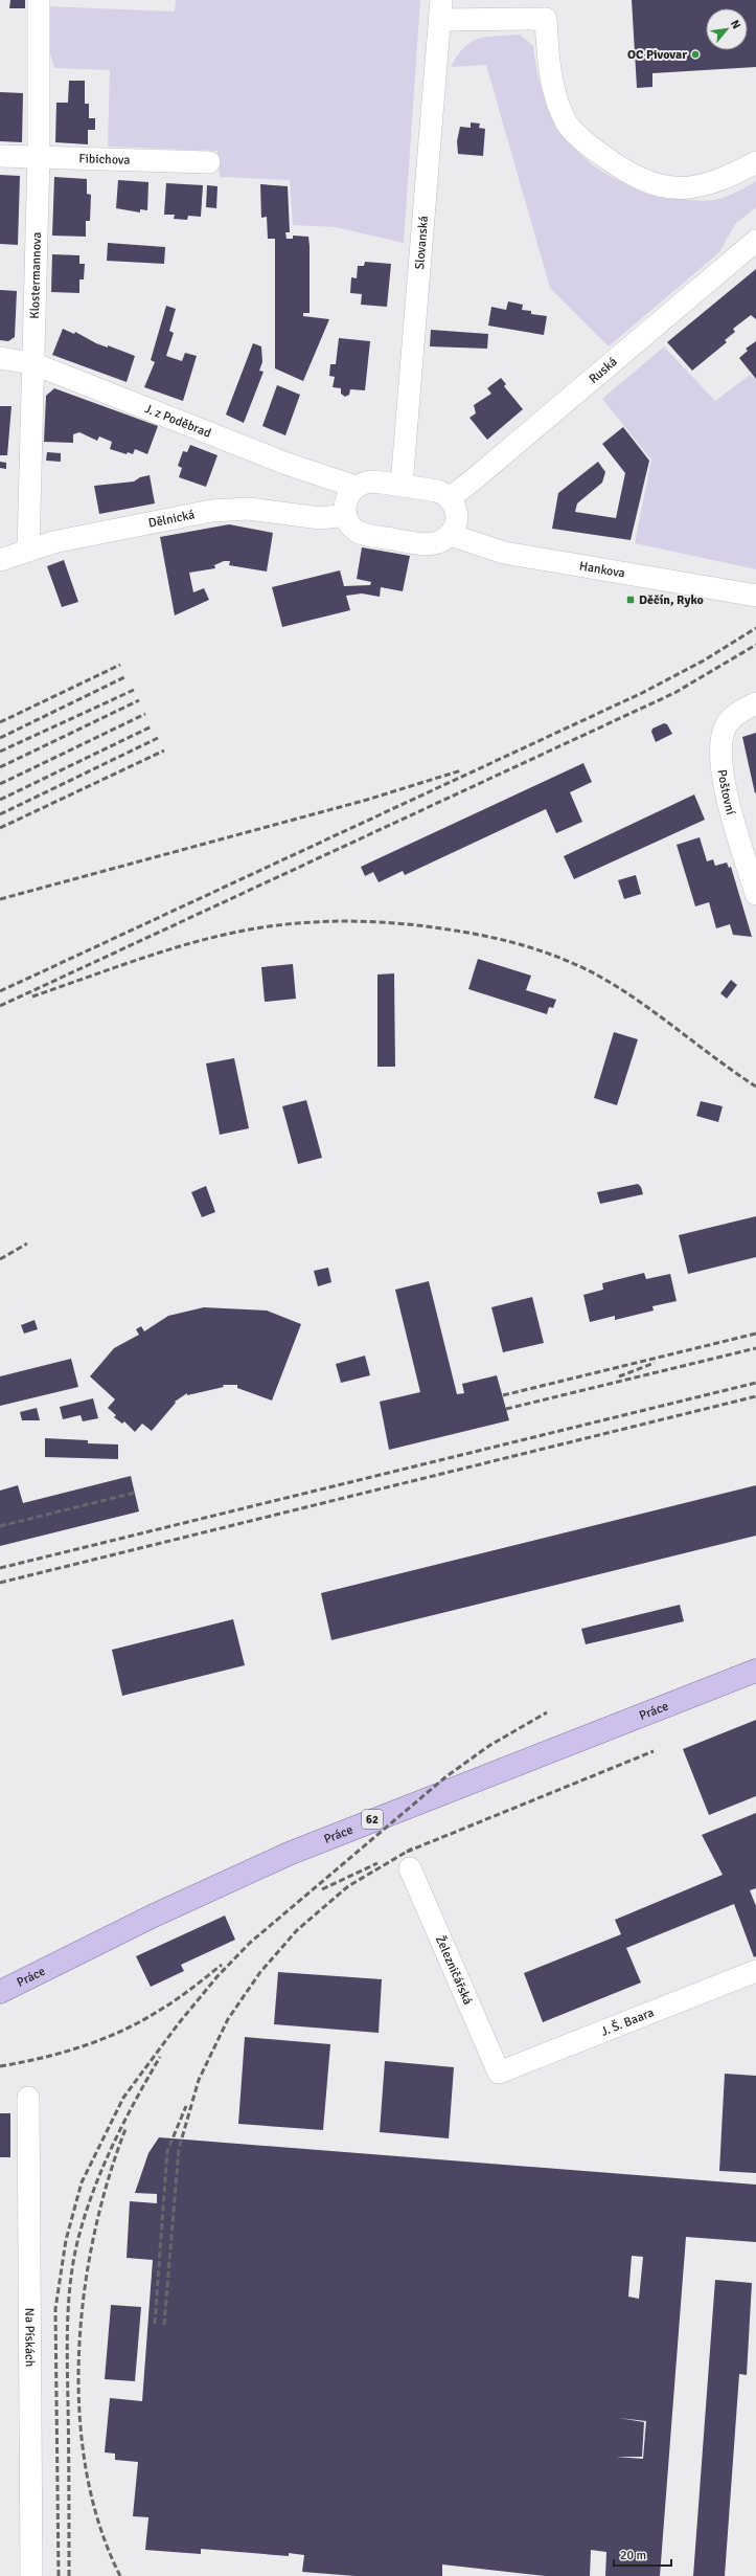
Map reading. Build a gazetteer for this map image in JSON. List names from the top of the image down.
{
  "streets": {
    "main road": ["Práce", "62"],
    "street": [
      "Fibichova",
      "Slovanská",
      "Klostermannova",
      "Ruská",
      "J. z Poděbrad",
      "Dělnická",
      "Hankova",
      "Poštovní",
      "Železničářská",
      "J. Š. Baara",
      "Na Pískách"
    ]
  },
  "crossings": [
    ["Fibichova", "Klostermannova"],
    ["Klostermannova", "J. z Poděbrad"],
    ["Klostermannova", "Dělnická"],
    ["Železničářská", "J. Š. Baara"]
  ],
  "places": {
    "other": ["OC Pivovar"],
    "transit": ["Děčín, Ryko"]
  },
  "scale_bar": "20 m",
  "north": "top right"
}
